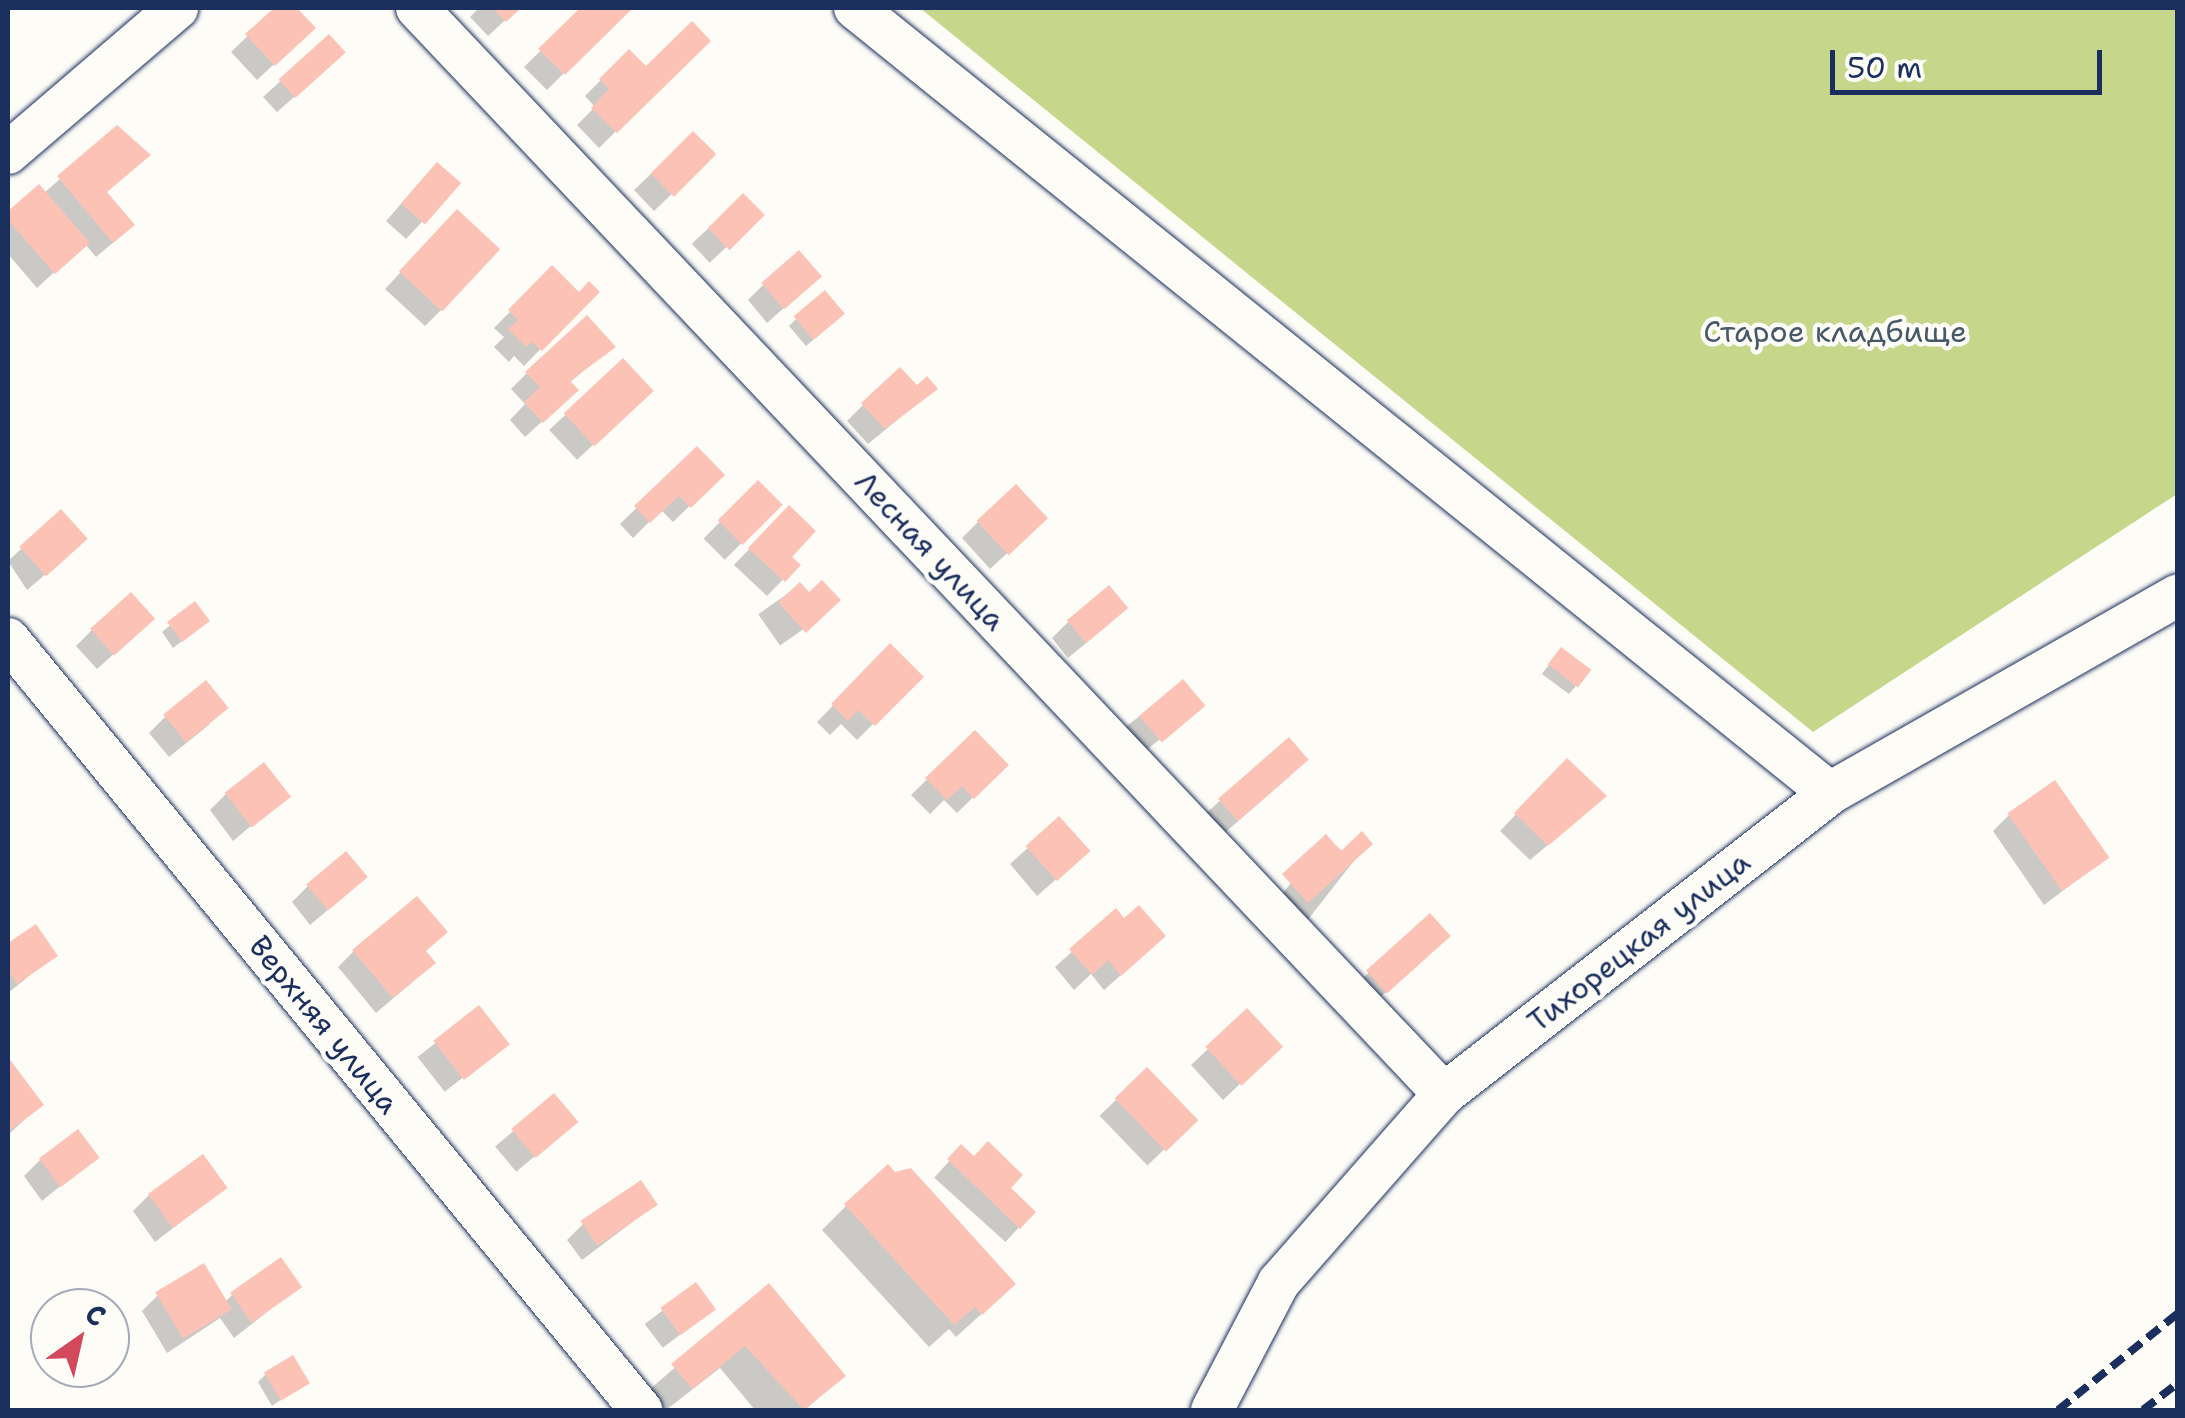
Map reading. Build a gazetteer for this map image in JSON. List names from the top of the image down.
{
  "streets": {
    "street": ["Лесная улица", "Тихорецкая улица", "Верхняя улица"]
  },
  "crossings": [
    ["Лесная улица", "Тихорецкая улица"]
  ],
  "parks": ["Старое кладбище"],
  "scale_bar": "50 m",
  "north": "top right"
}
